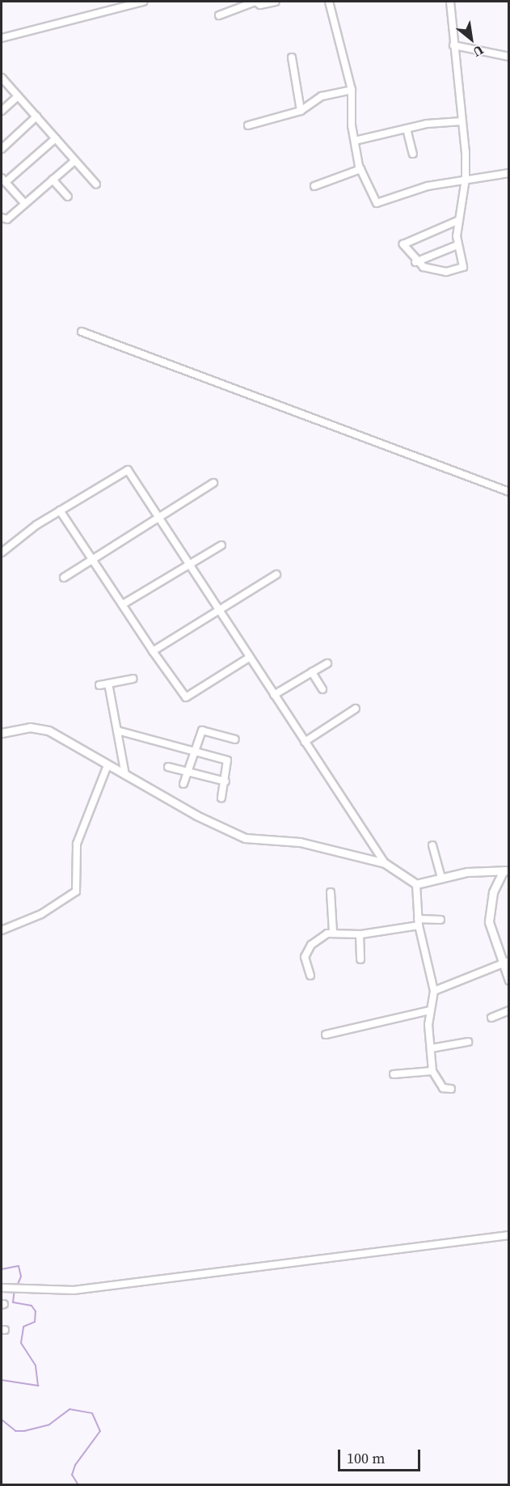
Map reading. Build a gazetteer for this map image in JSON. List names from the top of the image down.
{
  "scale_bar": "100 m",
  "north": "bottom right"
}
